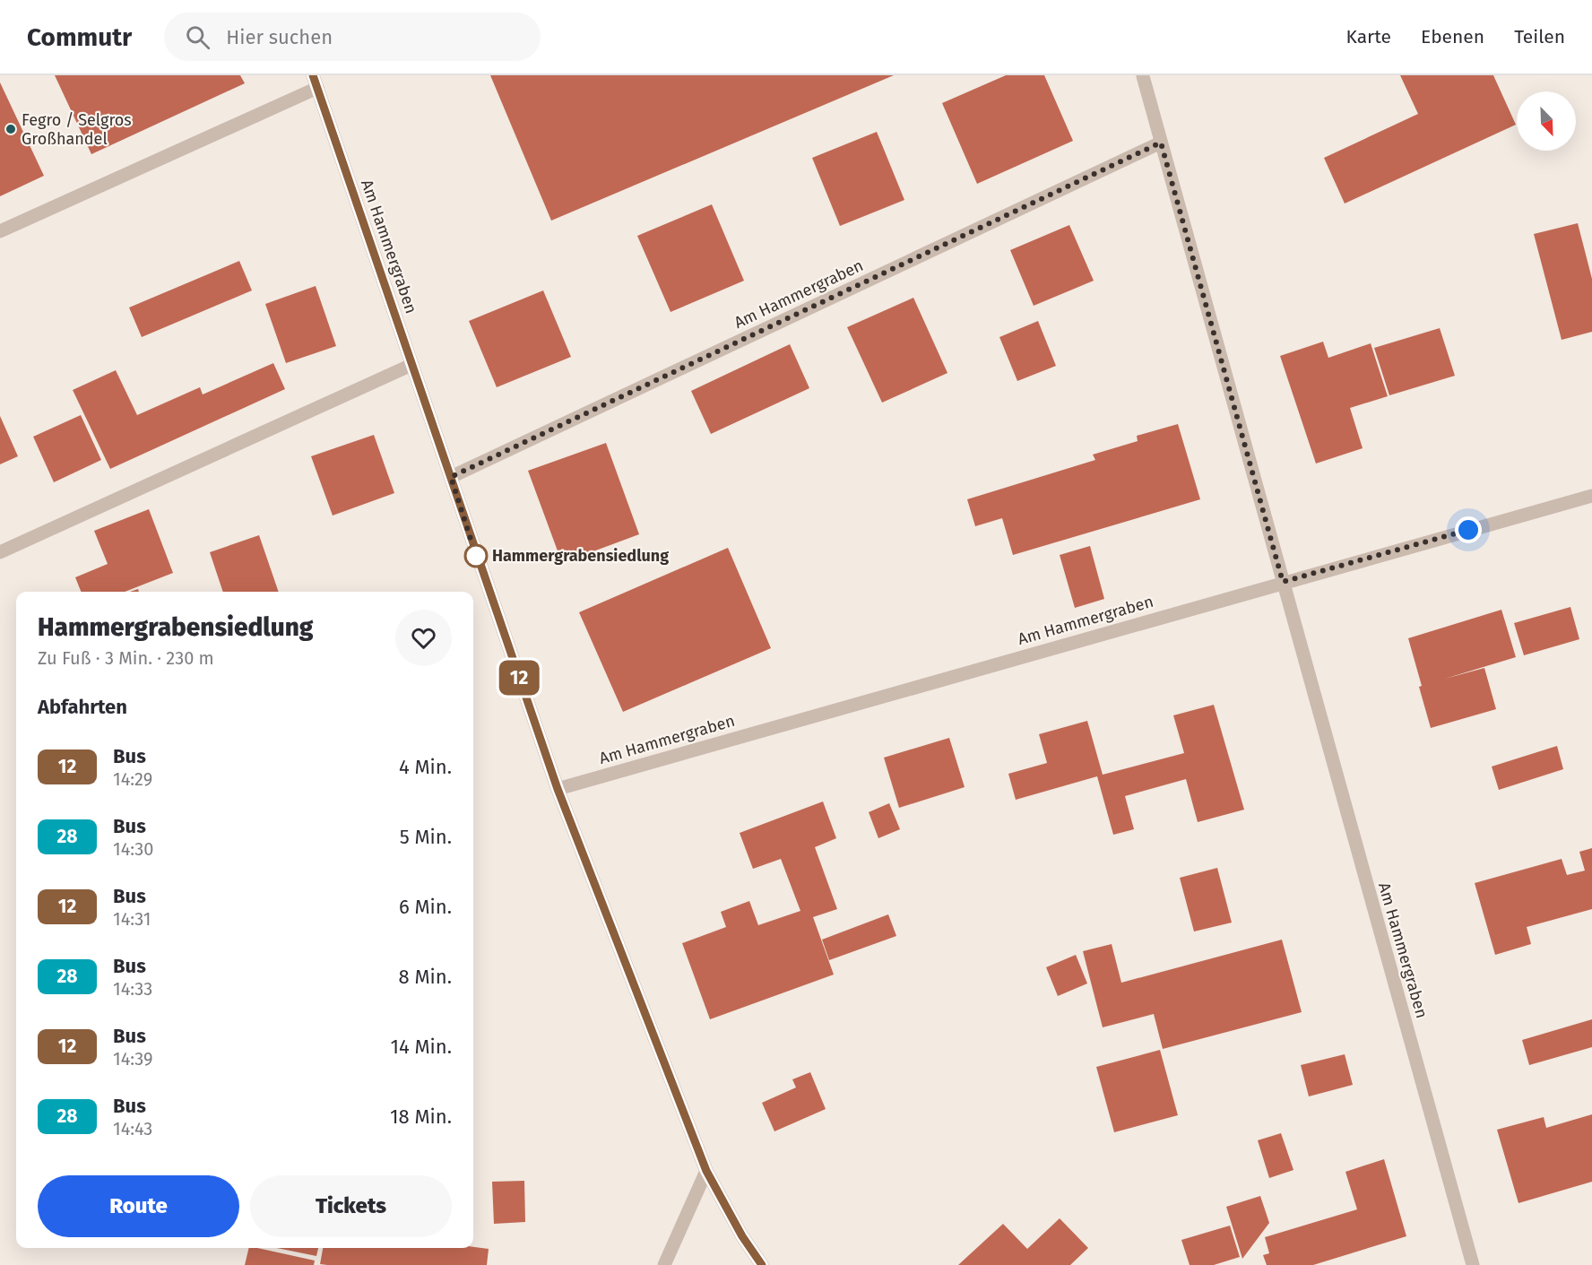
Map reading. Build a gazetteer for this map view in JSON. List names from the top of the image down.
{
  "streets": {
    "street": ["Am Hammergraben"]
  },
  "places": ["Fegro / Selgros Großhandel", "Hammergrabensiedlung"],
  "lines": ["bus line 12"],
  "north": "bottom right",
  "page": {
    "header": "Commutr",
    "search": "Hier suchen",
    "nav": ["Karte", "Ebenen", "Teilen"],
    "on_map": "12",
    "heading": [
      ["Hammergrabensiedlung", "Zu Fuß · 3 Min. · 230 m"],
      "Abfahrten"
    ],
    "list": [
      {
        "mark": "12",
        "name": "Bus",
        "note": "14:29",
        "value": "4 Min."
      },
      {
        "mark": "28",
        "name": "Bus",
        "note": "14:30",
        "value": "5 Min."
      },
      {
        "mark": "12",
        "name": "Bus",
        "note": "14:31",
        "value": "6 Min."
      },
      {
        "mark": "28",
        "name": "Bus",
        "note": "14:33",
        "value": "8 Min."
      },
      {
        "mark": "12",
        "name": "Bus",
        "note": "14:39",
        "value": "14 Min."
      },
      {
        "mark": "28",
        "name": "Bus",
        "note": "14:43",
        "value": "18 Min."
      }
    ],
    "buttons": ["Route", "Tickets"]
  }
}
